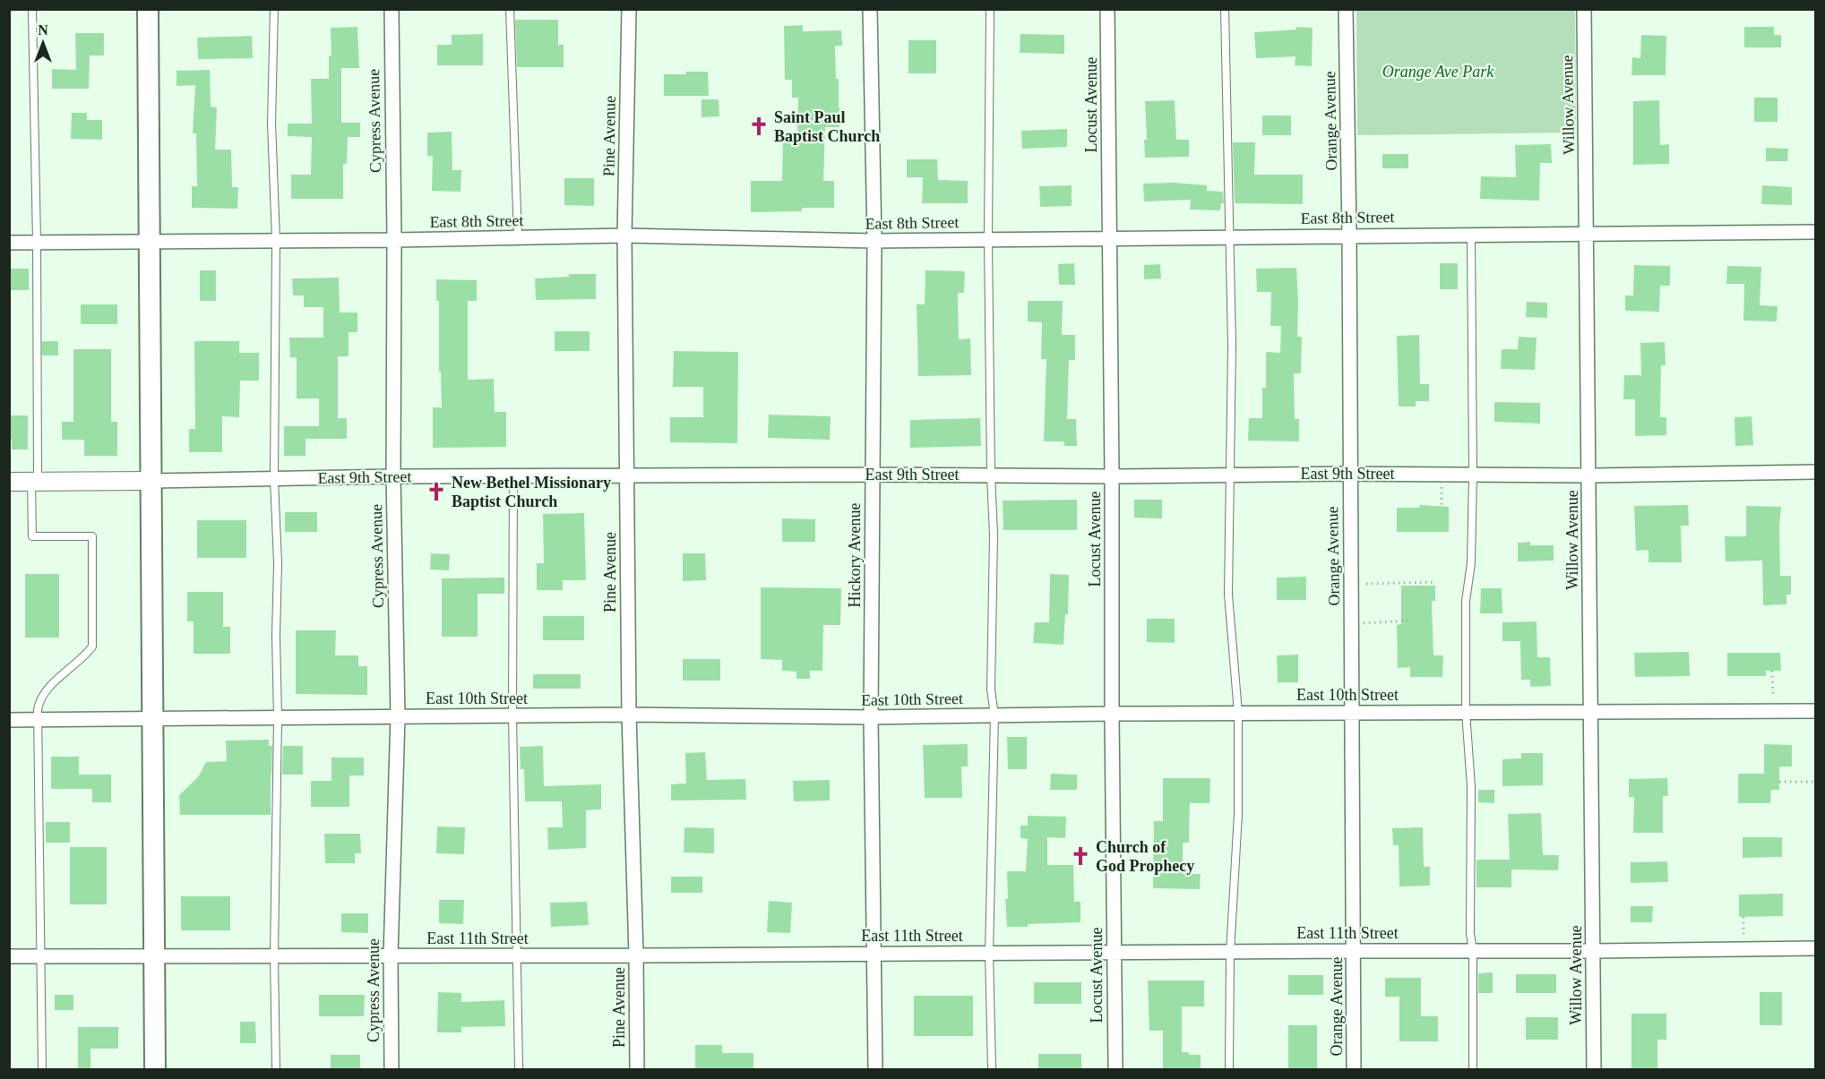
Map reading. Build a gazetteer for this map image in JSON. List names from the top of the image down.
{
  "streets": {
    "street": [
      "Locust Avenue",
      "Willow Avenue",
      "Cypress Avenue",
      "Orange Avenue",
      "Pine Avenue",
      "East 8th Street",
      "East 9th Street",
      "Hickory Avenue",
      "East 10th Street",
      "East 11th Street"
    ]
  },
  "crossings": [
    ["Locust Avenue", "East 8th Street"],
    ["Locust Avenue", "East 9th Street"],
    ["Locust Avenue", "East 10th Street"],
    ["Locust Avenue", "East 11th Street"],
    ["Willow Avenue", "East 8th Street"],
    ["Willow Avenue", "East 9th Street"],
    ["Willow Avenue", "East 10th Street"],
    ["Willow Avenue", "East 11th Street"],
    ["Cypress Avenue", "East 8th Street"],
    ["Cypress Avenue", "East 9th Street"],
    ["Cypress Avenue", "East 10th Street"],
    ["Cypress Avenue", "East 11th Street"],
    ["Orange Avenue", "East 8th Street"],
    ["Orange Avenue", "East 9th Street"],
    ["Orange Avenue", "East 10th Street"],
    ["Orange Avenue", "East 11th Street"],
    ["Pine Avenue", "East 8th Street"],
    ["Pine Avenue", "East 9th Street"],
    ["Pine Avenue", "East 10th Street"],
    ["Pine Avenue", "East 11th Street"],
    ["East 8th Street", "Hickory Avenue"],
    ["East 9th Street", "Hickory Avenue"],
    ["Hickory Avenue", "East 10th Street"],
    ["Hickory Avenue", "East 11th Street"]
  ],
  "parks": ["Orange Ave Park"],
  "places": {
    "church": ["Saint Paul Baptist Church", "New Bethel Missionary Baptist Church", "Church of God Prophecy"]
  },
  "north": "top"
}
